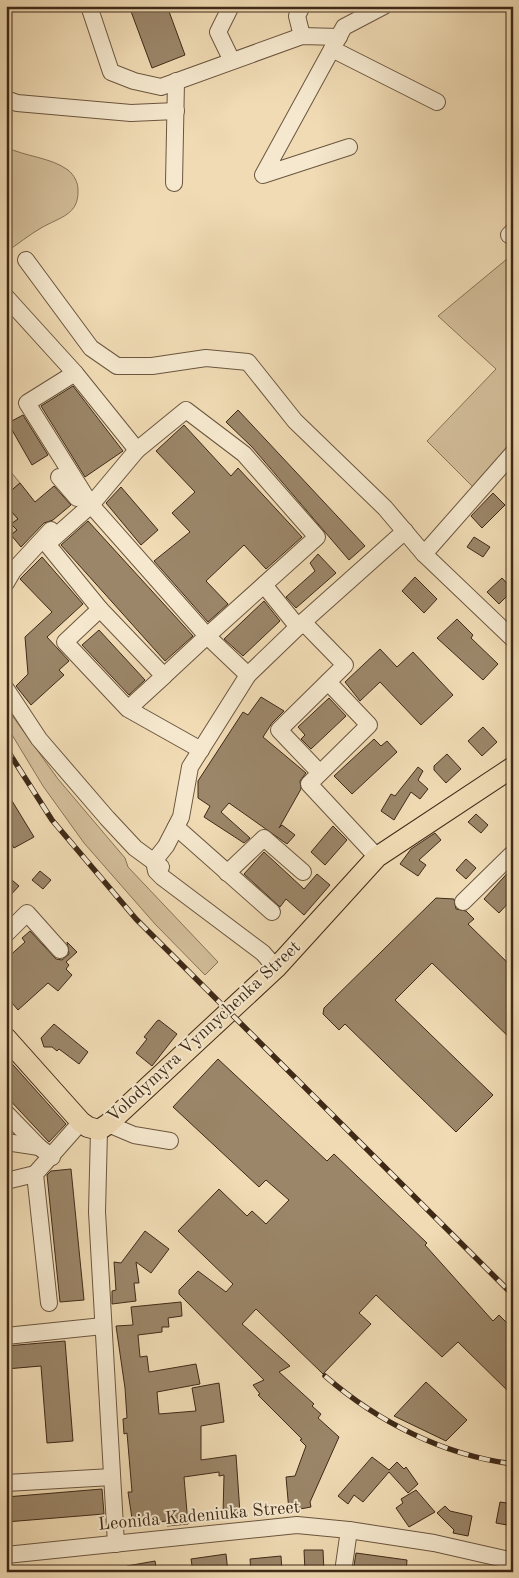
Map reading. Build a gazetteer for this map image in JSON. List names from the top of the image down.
{
  "streets": {
    "main road": ["Volodymyra Vynnychenka Street"],
    "street": ["Leonida Kadeniuka Street"]
  },
  "crossings": [
    ["Volodymyra Vynnychenka Street", "Leonida Kadeniuka Street"]
  ]
}
